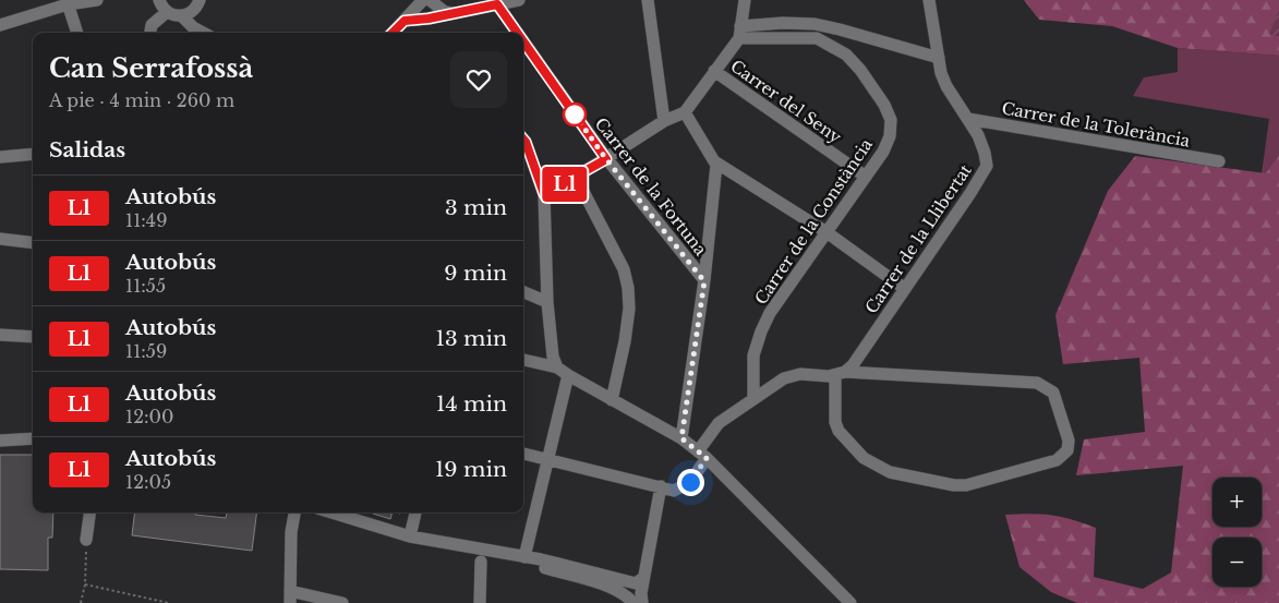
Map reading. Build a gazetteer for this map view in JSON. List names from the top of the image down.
{
  "streets": {
    "street": [
      "Carrer del Seny",
      "Carrer de la Tolerància",
      "Carrer de la Fortuna",
      "Carrer de la Constància",
      "Carrer de la Llibertat"
    ]
  },
  "crossings": [
    ["Carrer del Seny", "Carrer de la Constància"],
    ["Carrer de la Tolerància", "Carrer de la Llibertat"]
  ],
  "lines": ["bus line L1"],
  "page": {
    "on_map": "L1",
    "heading": [
      ["Can Serrafossà", "A pie · 4 min · 260 m"],
      "Salidas"
    ],
    "list": [
      {
        "mark": "L1",
        "name": "Autobús",
        "note": "11:49",
        "value": "3 min"
      },
      {
        "mark": "L1",
        "name": "Autobús",
        "note": "11:55",
        "value": "9 min"
      },
      {
        "mark": "L1",
        "name": "Autobús",
        "note": "11:59",
        "value": "13 min"
      },
      {
        "mark": "L1",
        "name": "Autobús",
        "note": "12:00",
        "value": "14 min"
      },
      {
        "mark": "L1",
        "name": "Autobús",
        "note": "12:05",
        "value": "19 min"
      }
    ],
    "map_buttons": ["+", "−"]
  }
}
